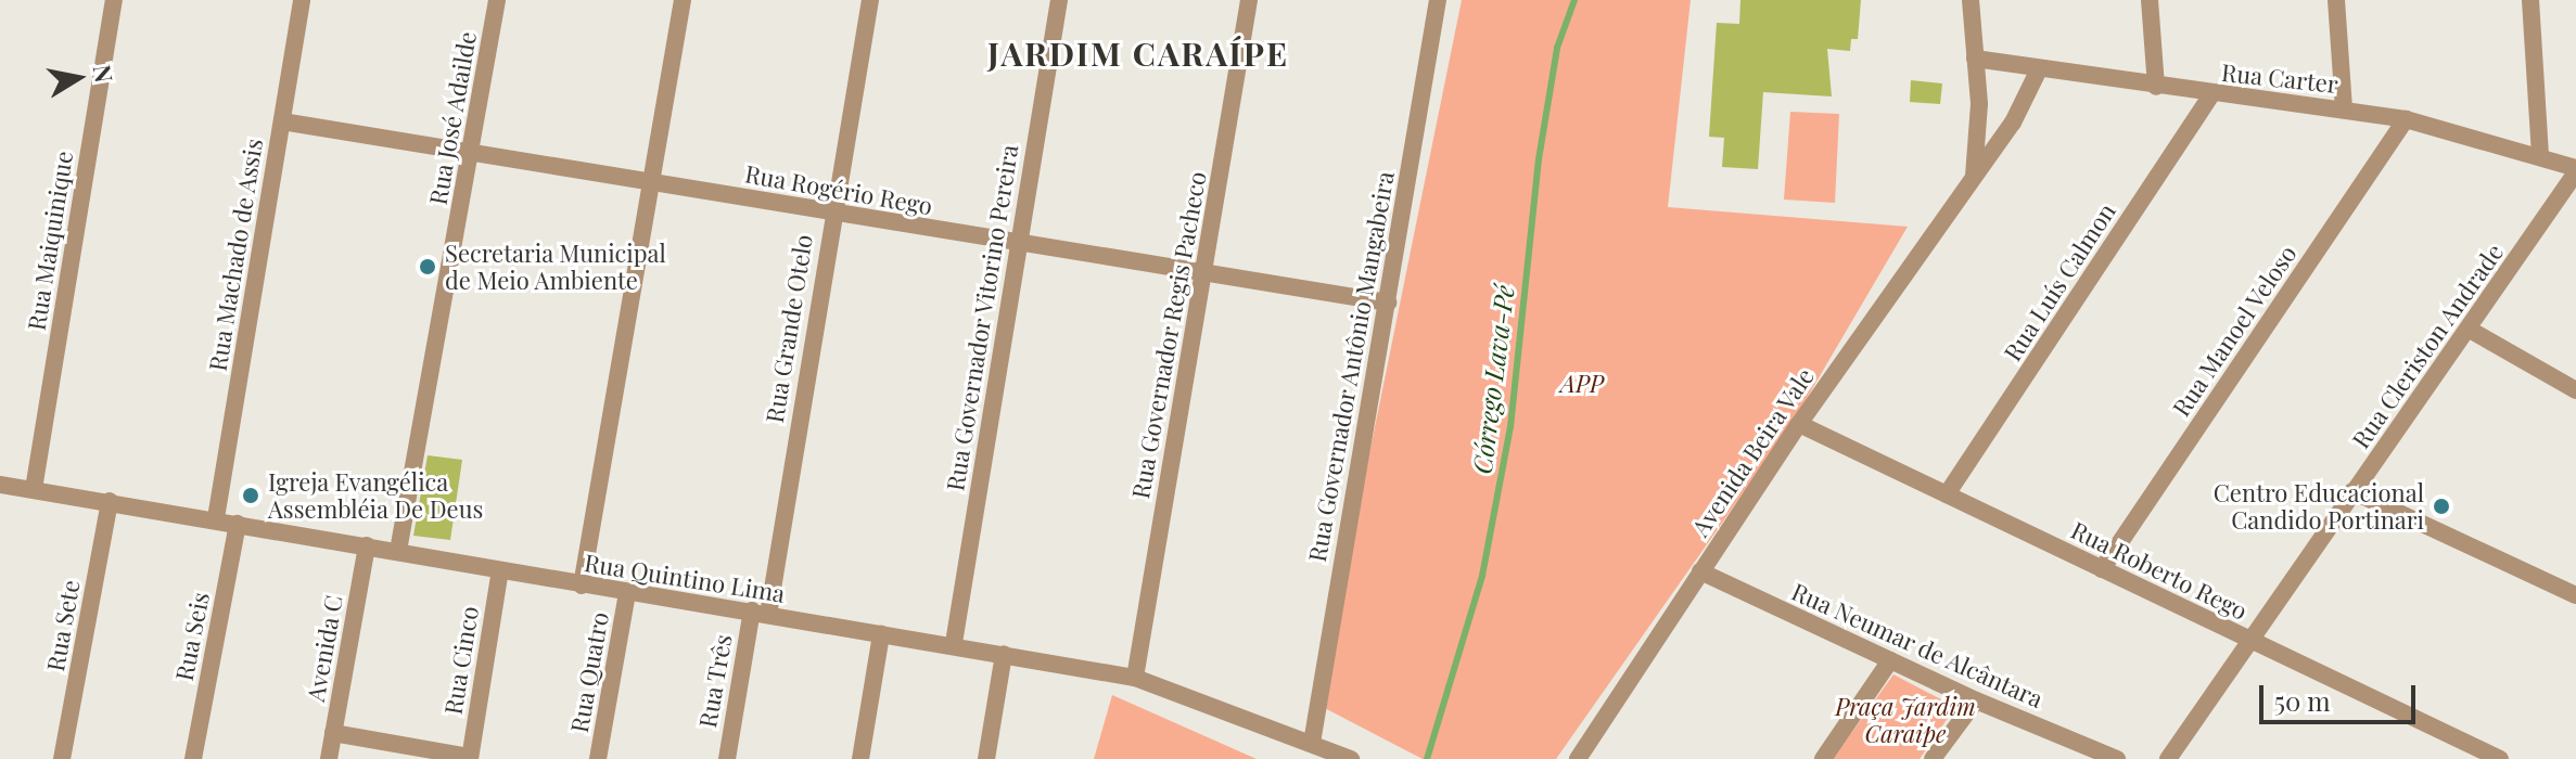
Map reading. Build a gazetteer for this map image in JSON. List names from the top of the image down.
{
  "streets": {
    "street": [
      "Rua Carter",
      "Rua José Adailde",
      "Rua Rogério Rego",
      "Rua Maiquinique",
      "Rua Machado de Assis",
      "Rua Luís Calmon",
      "Rua Governador Vitorino Pereira",
      "Rua Grande Otelo",
      "Rua Manoel Veloso",
      "Rua Governador Regis Pacheco",
      "Rua Cleriston Andrade",
      "Rua Governador Antônio Mangabeira",
      "Avenida Beira Vale",
      "Rua Roberto Rego",
      "Rua Quintino Lima",
      "Rua Sete",
      "Rua Seis",
      "Rua Neumar de Alcântara",
      "Avenida C",
      "Rua Cinco",
      "Rua Quatro",
      "Rua Três"
    ]
  },
  "crossings": [
    ["Rua Carter", "Rua Luís Calmon"],
    ["Rua Carter", "Rua Manoel Veloso"],
    ["Rua Carter", "Rua Cleriston Andrade"],
    ["Rua Carter", "Avenida Beira Vale"],
    ["Rua José Adailde", "Rua Rogério Rego"],
    ["Rua José Adailde", "Rua Quintino Lima"],
    ["Rua Rogério Rego", "Rua Machado de Assis"],
    ["Rua Rogério Rego", "Rua Governador Vitorino Pereira"],
    ["Rua Rogério Rego", "Rua Grande Otelo"],
    ["Rua Rogério Rego", "Rua Governador Regis Pacheco"],
    ["Rua Rogério Rego", "Rua Governador Antônio Mangabeira"],
    ["Rua Maiquinique", "Rua Quintino Lima"],
    ["Rua Machado de Assis", "Rua Quintino Lima"],
    ["Rua Luís Calmon", "Rua Roberto Rego"],
    ["Rua Governador Vitorino Pereira", "Rua Quintino Lima"],
    ["Rua Grande Otelo", "Rua Quintino Lima"],
    ["Rua Grande Otelo", "Rua Três"],
    ["Rua Manoel Veloso", "Rua Roberto Rego"],
    ["Rua Governador Regis Pacheco", "Rua Quintino Lima"],
    ["Rua Cleriston Andrade", "Rua Roberto Rego"],
    ["Rua Governador Antônio Mangabeira", "Rua Quintino Lima"],
    ["Avenida Beira Vale", "Rua Roberto Rego"],
    ["Avenida Beira Vale", "Rua Neumar de Alcântara"],
    ["Rua Quintino Lima", "Rua Sete"],
    ["Rua Quintino Lima", "Rua Seis"],
    ["Rua Quintino Lima", "Avenida C"],
    ["Rua Quintino Lima", "Rua Cinco"],
    ["Rua Quintino Lima", "Rua Quatro"],
    ["Rua Quintino Lima", "Rua Três"]
  ],
  "districts": ["JARDIM CARAÍPE"],
  "water": ["Córrego Lava-Pé"],
  "parks": ["APP", "Praça Jardim Caraipe"],
  "places": ["Secretaria Municipal de Meio Ambiente", "Igreja Evangélica Assembléia De Deus", "Centro Educacional Candido Portinari"],
  "scale_bar": "50 m",
  "north": "right"
}
